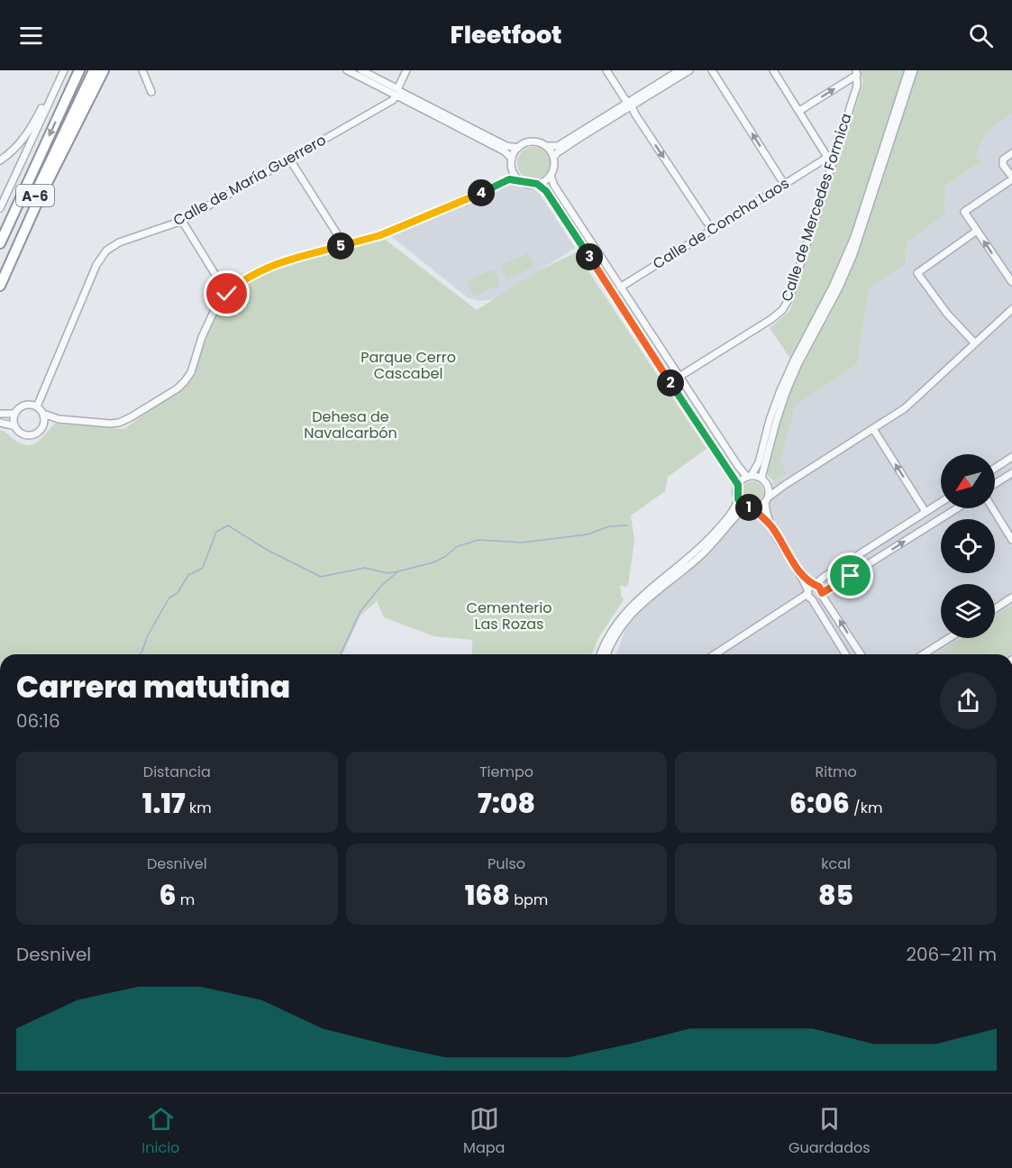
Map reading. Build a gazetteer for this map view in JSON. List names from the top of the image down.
{
  "streets": {
    "highway": ["A-6"],
    "street": ["Calle de María Guerrero", "Calle de Mercedes Formica", "Calle de Concha Laos"]
  },
  "crossings": [
    ["Calle de Mercedes Formica", "Calle de Concha Laos"]
  ],
  "parks": ["Parque Cerro Cascabel", "Dehesa de Navalcarbón", "Cementerio Las Rozas"],
  "north": "bottom left",
  "page": {
    "header": "Fleetfoot",
    "pins": [
      "4",
      "5",
      "3",
      "2",
      "1"
    ],
    "heading": ["Carrera matutina", "06:16"],
    "stats": [
      ["Distancia", "1.17 km"],
      ["Tiempo", "7:08"],
      ["Ritmo", "6:06 /km"],
      ["Desnivel", "6 m"],
      ["Pulso", "168 bpm"],
      ["kcal", "85"]
    ],
    "chart": ["Desnivel", "206–211 m"],
    "tabs": ["Inicio", "Mapa", "Guardados"]
  }
}
